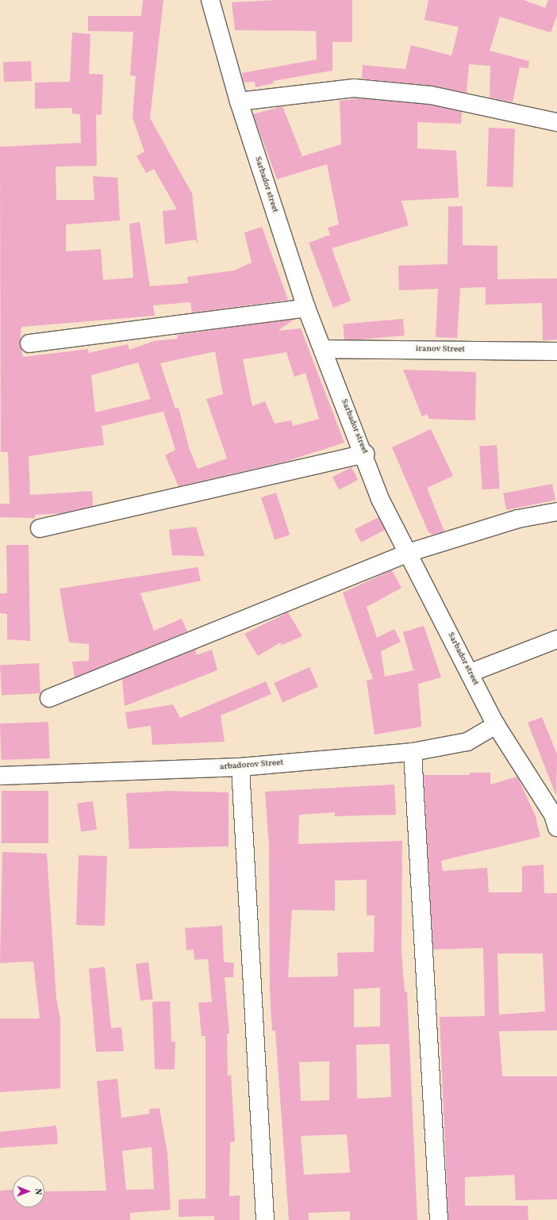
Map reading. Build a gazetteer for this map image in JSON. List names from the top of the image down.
{
  "streets": {
    "street": ["Sarbador street", "iranov Street", "arbadorov Street"]
  },
  "crossings": [
    ["Sarbador street", "iranov Street"],
    ["Sarbador street", "arbadorov Street"]
  ],
  "north": "right"
}
